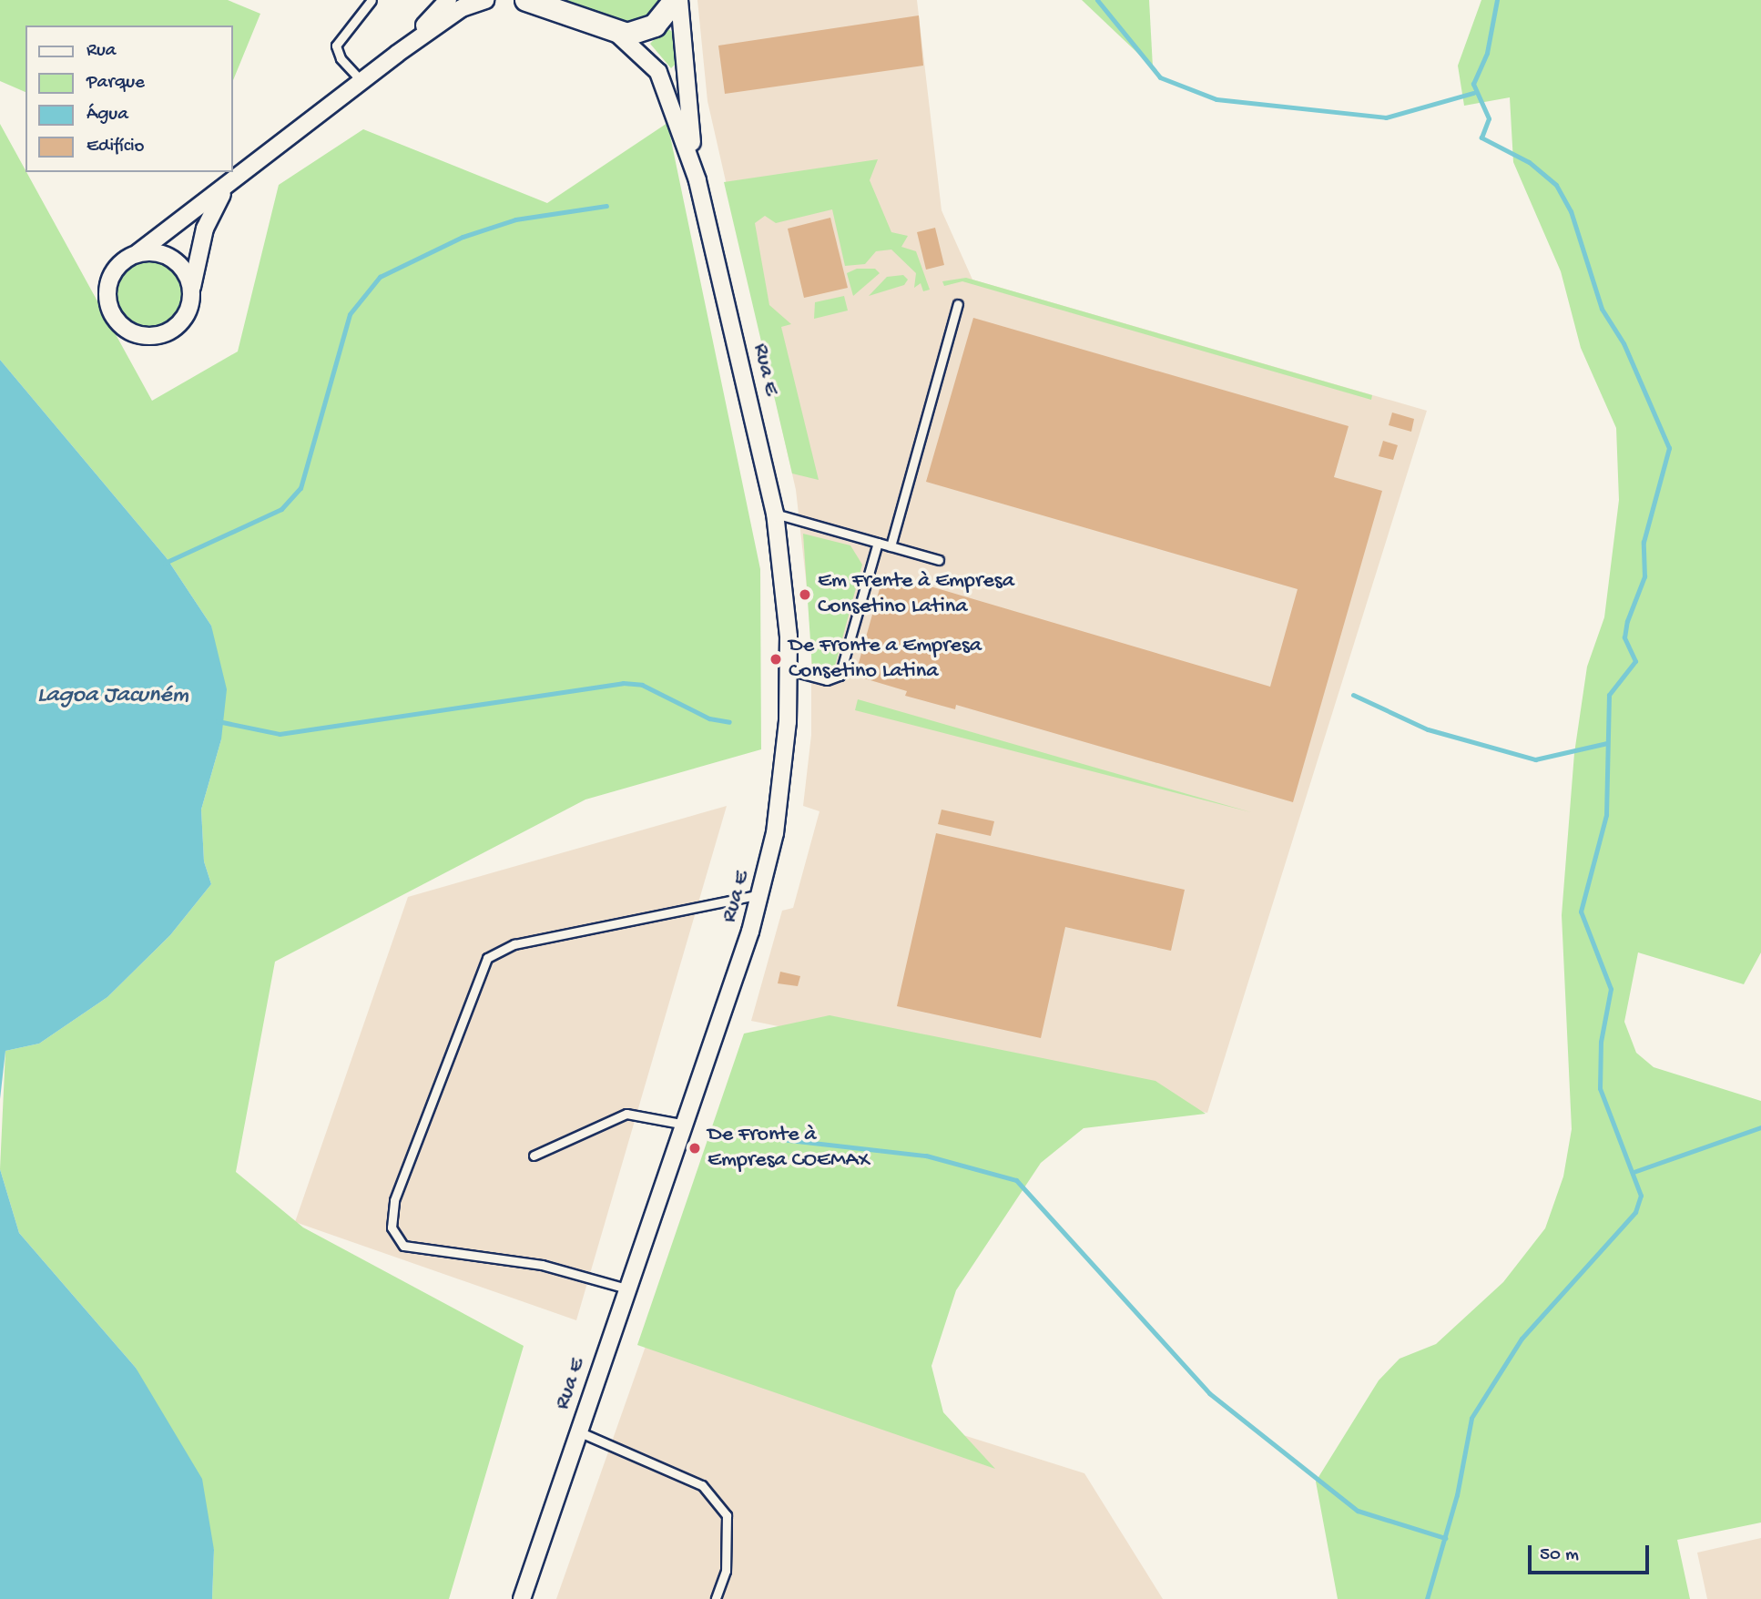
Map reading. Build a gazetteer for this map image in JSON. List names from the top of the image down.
{
  "streets": {
    "street": ["Rua E"]
  },
  "water": ["Lagoa Jacuném"],
  "places": ["Em Frente à Empresa Consetino Latina", "De Fronte a Empresa Consetino Latina", "De Fronte à Empresa COEMAX"],
  "legend": [
    "Rua",
    "Parque",
    "Água",
    "Edifício"
  ],
  "scale_bar": "50 m"
}
